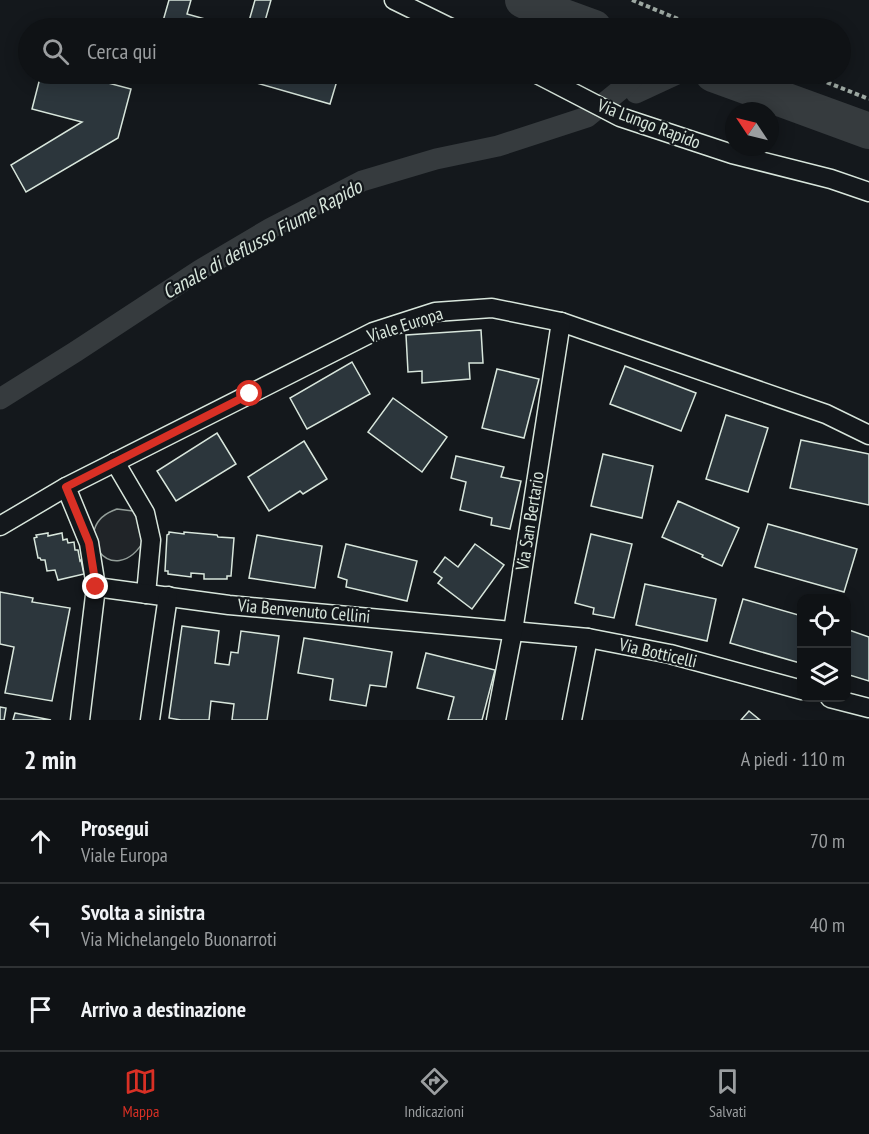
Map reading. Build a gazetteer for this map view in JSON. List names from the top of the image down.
{
  "streets": {
    "street": [
      "Via Lungo Rapido",
      "Viale Europa",
      "Via San Bertario",
      "Via Benvenuto Cellini",
      "Via Botticelli"
    ]
  },
  "crossings": [
    ["Viale Europa", "Via San Bertario"],
    ["Via San Bertario", "Via Benvenuto Cellini"],
    ["Via San Bertario", "Via Botticelli"],
    ["Via Benvenuto Cellini", "Via Botticelli"]
  ],
  "water": ["Canale di deflusso Fiume Rapido"],
  "north": "top left",
  "page": {
    "search": "Cerca qui",
    "heading": ["2 min", "A piedi · 110 m"],
    "list": [
      ["Prosegui", "Viale Europa", "70 m"],
      ["Svolta a sinistra", "Via Michelangelo Buonarroti", "40 m"],
      "Arrivo a destinazione"
    ],
    "nav": ["Mappa", "Indicazioni", "Salvati"]
  }
}
